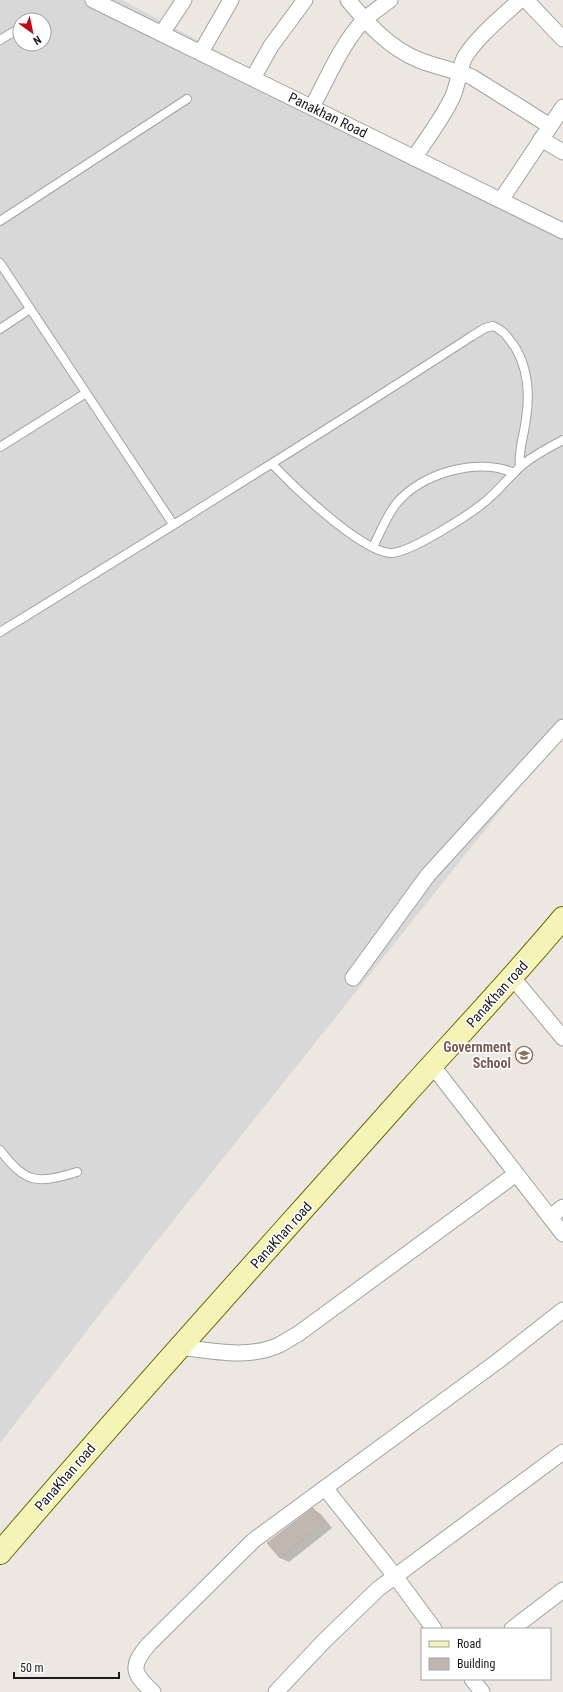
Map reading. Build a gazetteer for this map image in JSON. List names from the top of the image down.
{
  "streets": {
    "street": ["Panakhan Road", "PanaKhan road"]
  },
  "places": {
    "school or university": ["Government School"]
  },
  "legend": ["Road", "Building"],
  "scale_bar": "50 m",
  "north": "bottom right"
}
